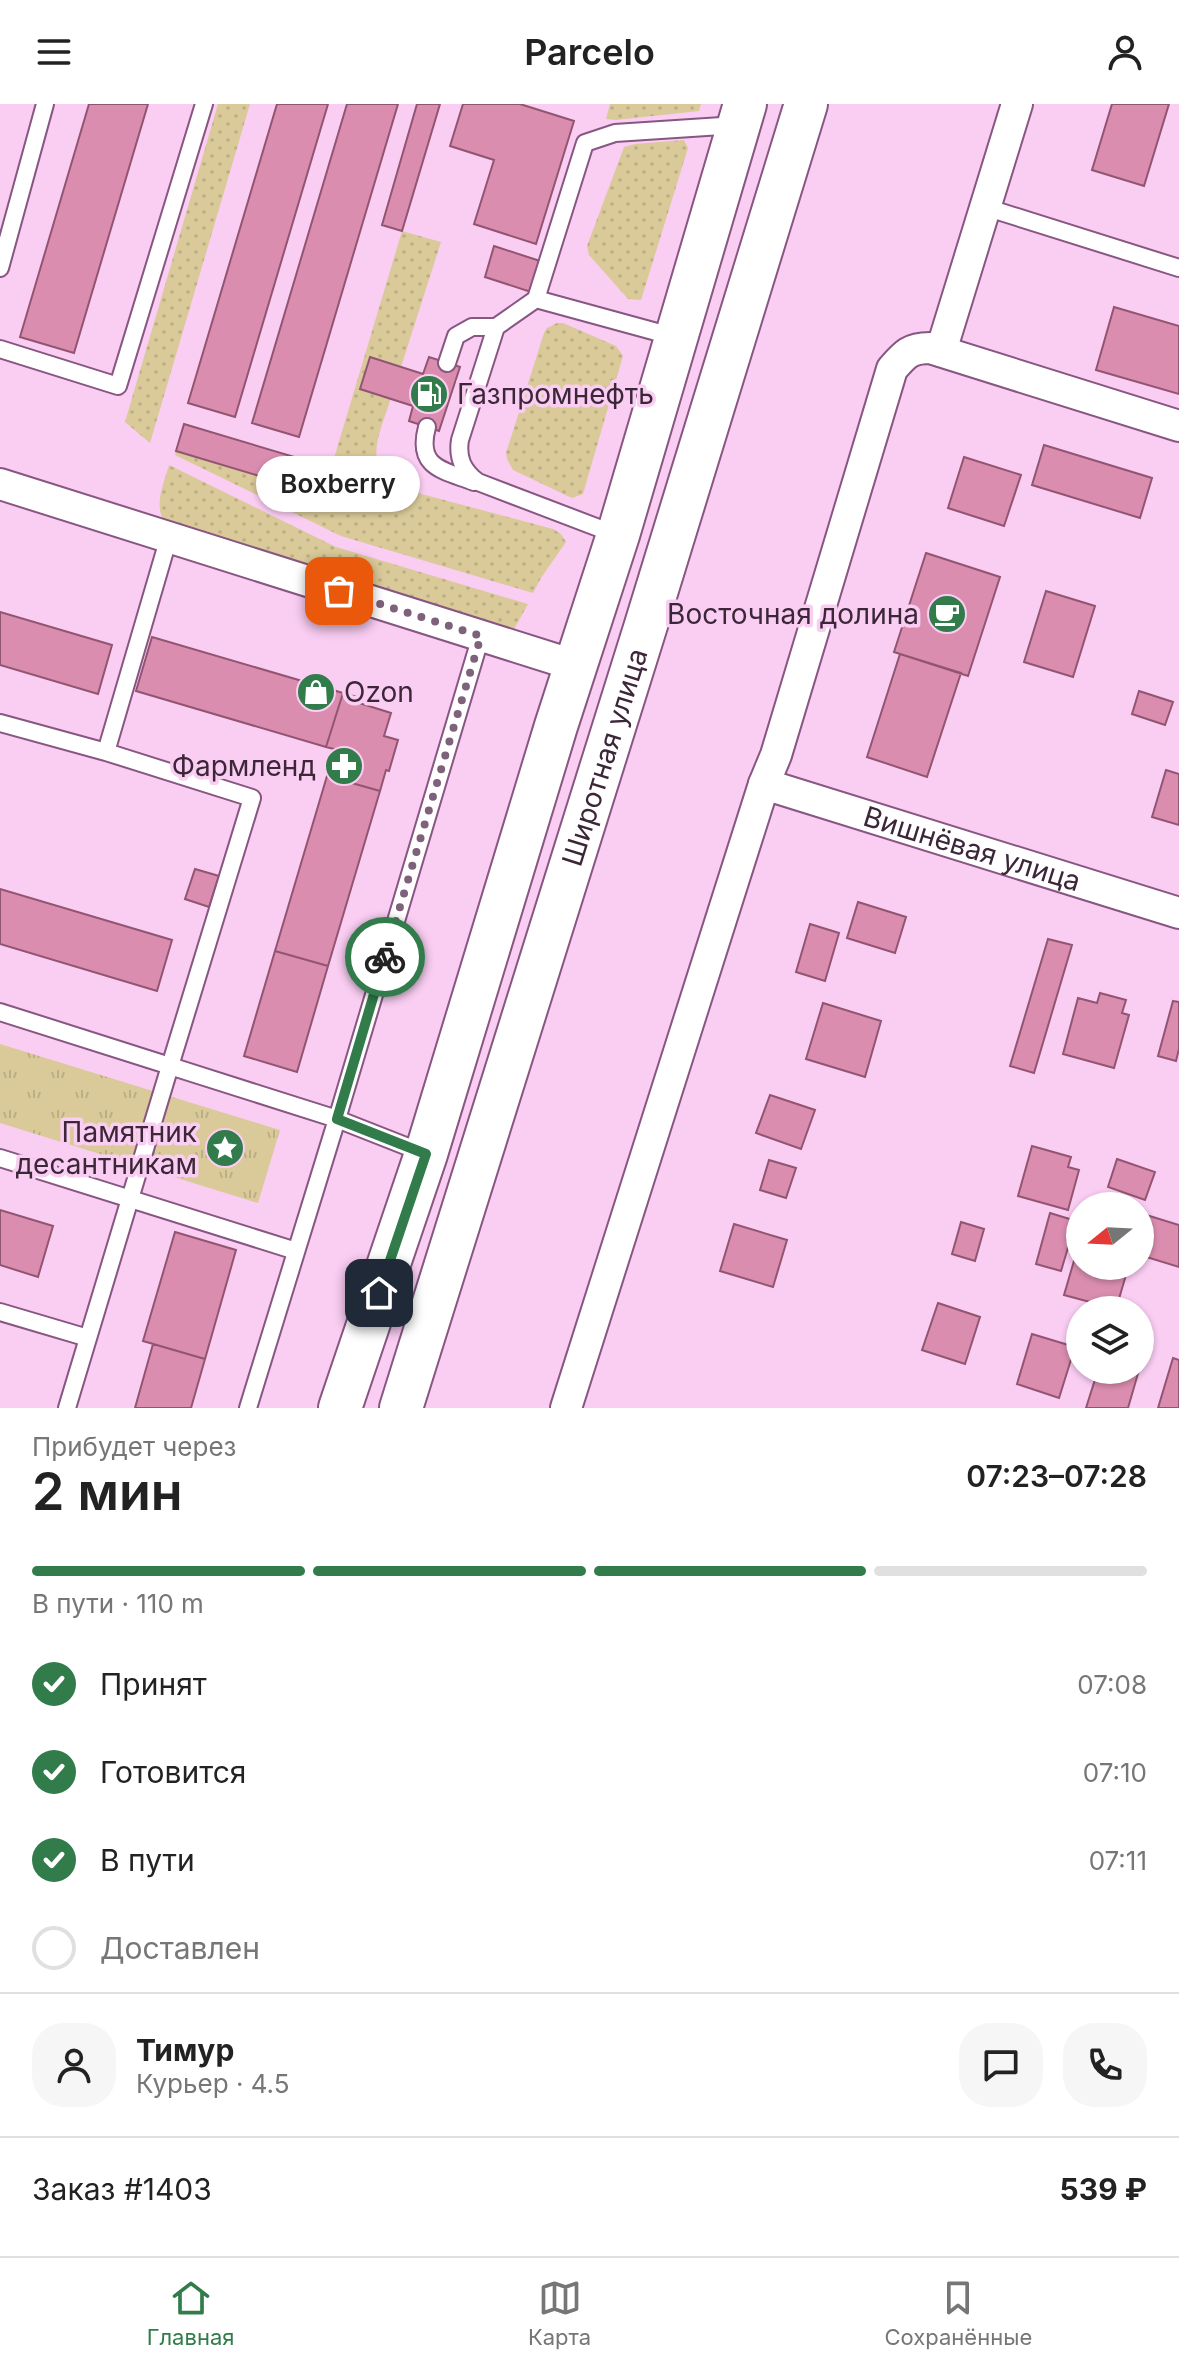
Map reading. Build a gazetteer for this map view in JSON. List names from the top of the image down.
{
  "streets": {
    "main road": ["Широтная улица"],
    "street": ["Вишнёвая улица"]
  },
  "places": {
    "fuel station": ["Газпромнефть"],
    "other": ["Boxberry"],
    "cafe": ["Восточная долина"],
    "shop": ["Ozon"],
    "pharmacy": ["Фармленд"],
    "place": ["Памятник десантникам"]
  },
  "north": "left",
  "page": {
    "header": "Parcelo",
    "bubble": "Boxberry",
    "heading": ["2 мин", "Прибудет через", "07:23–07:28"],
    "panel": [
      "Тимур",
      "Курьер · 4.5",
      "Заказ #1403",
      "539 ₽"
    ],
    "bar": "В пути · 110 m",
    "list": [
      ["Принят", "07:08"],
      ["Готовится", "07:10"],
      ["В пути", "07:11"],
      "Доставлен"
    ],
    "tabs": ["Главная", "Карта", "Сохранённые"]
  }
}
